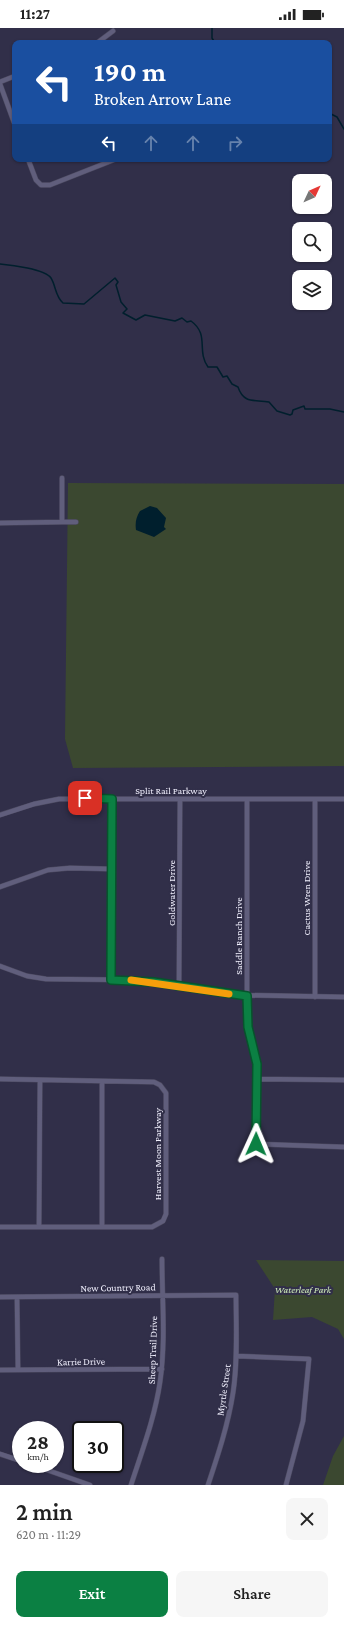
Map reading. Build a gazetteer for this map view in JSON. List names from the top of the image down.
{
  "streets": {
    "street": [
      "Split Rail Parkway",
      "Goldwater Drive",
      "Cactus Wren Drive",
      "Saddle Ranch Drive",
      "Harvest Moon Parkway",
      "New Country Road",
      "Sheep Trail Drive",
      "Karrie Drive",
      "Myrtle Street"
    ]
  },
  "crossings": [
    ["Split Rail Parkway", "Goldwater Drive"],
    ["Split Rail Parkway", "Cactus Wren Drive"],
    ["Split Rail Parkway", "Saddle Ranch Drive"],
    ["New Country Road", "Sheep Trail Drive"],
    ["New Country Road", "Myrtle Street"],
    ["Sheep Trail Drive", "Karrie Drive"]
  ],
  "parks": ["Waterleaf Park"],
  "north": "top right",
  "page": {
    "status": "11:27",
    "turn": ["190 m", "Broken Arrow Lane"],
    "speed": "28 km/h",
    "limit": "30",
    "heading": ["2 min", "620 m · 11:29"],
    "buttons": ["Exit", "Share"]
  }
}
